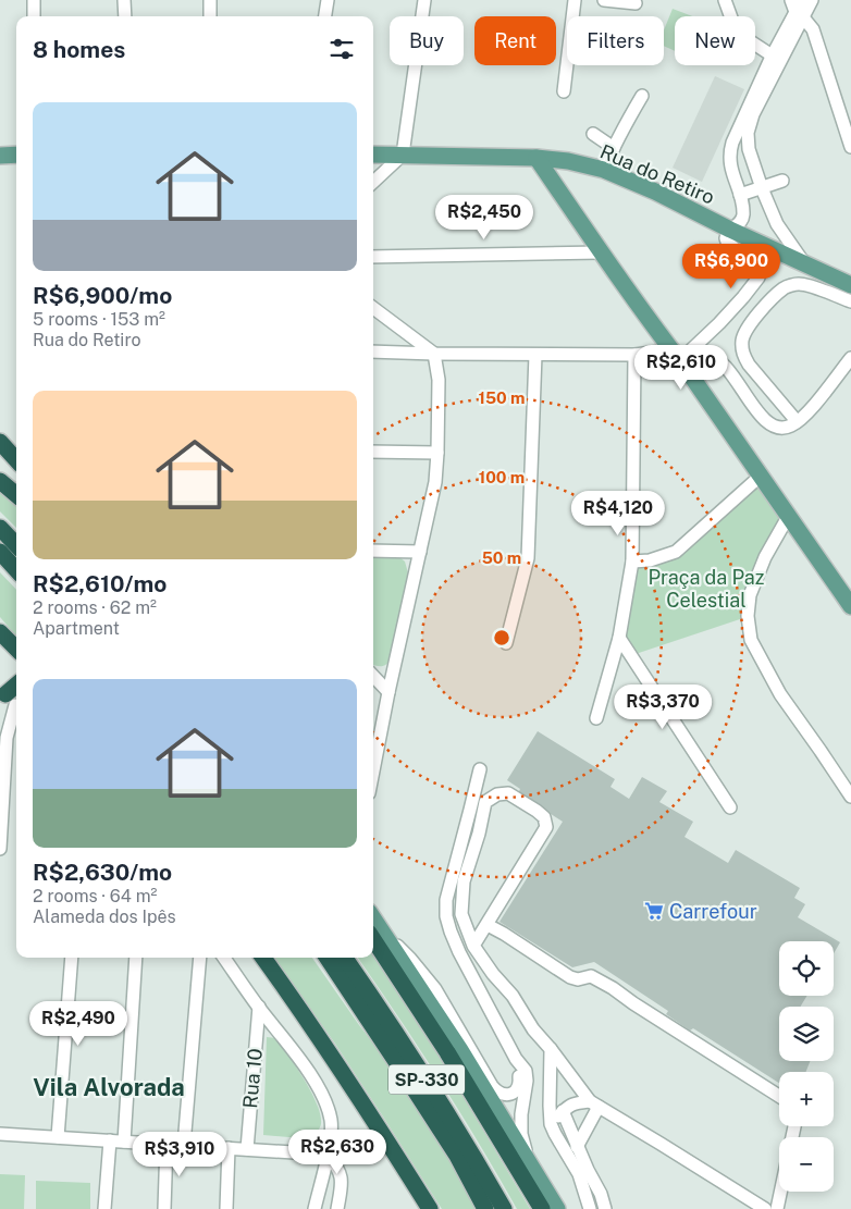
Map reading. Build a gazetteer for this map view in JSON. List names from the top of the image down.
{
  "streets": {
    "highway": ["SP-330"],
    "main road": ["Rua do Retiro"],
    "street": ["Rua 10"]
  },
  "districts": ["Vila Alvorada"],
  "parks": ["Praça da Paz Celestial"],
  "places": {
    "supermarket": ["Carrefour"]
  },
  "page": {
    "chip": [
      "Buy",
      "Rent",
      "Filters",
      "New"
    ],
    "heading": "8 homes",
    "list": [
      {
        "name": "R$6,900/mo",
        "note": "5 rooms · 153 m² · Rua do Retiro"
      },
      {
        "name": "R$2,610/mo",
        "note": "2 rooms · 62 m² · Apartment"
      },
      {
        "name": "R$2,630/mo",
        "note": "2 rooms · 64 m² · Alameda dos Ipês"
      }
    ],
    "price": [
      "R$2,450",
      "R$6,900",
      "R$2,610",
      "R$4,120",
      "R$3,370",
      "R$2,490",
      "R$2,630",
      "R$3,910"
    ],
    "map_buttons": ["+", "−"]
  },
  "rings": ["150 m", "100 m", "50 m"]
}
